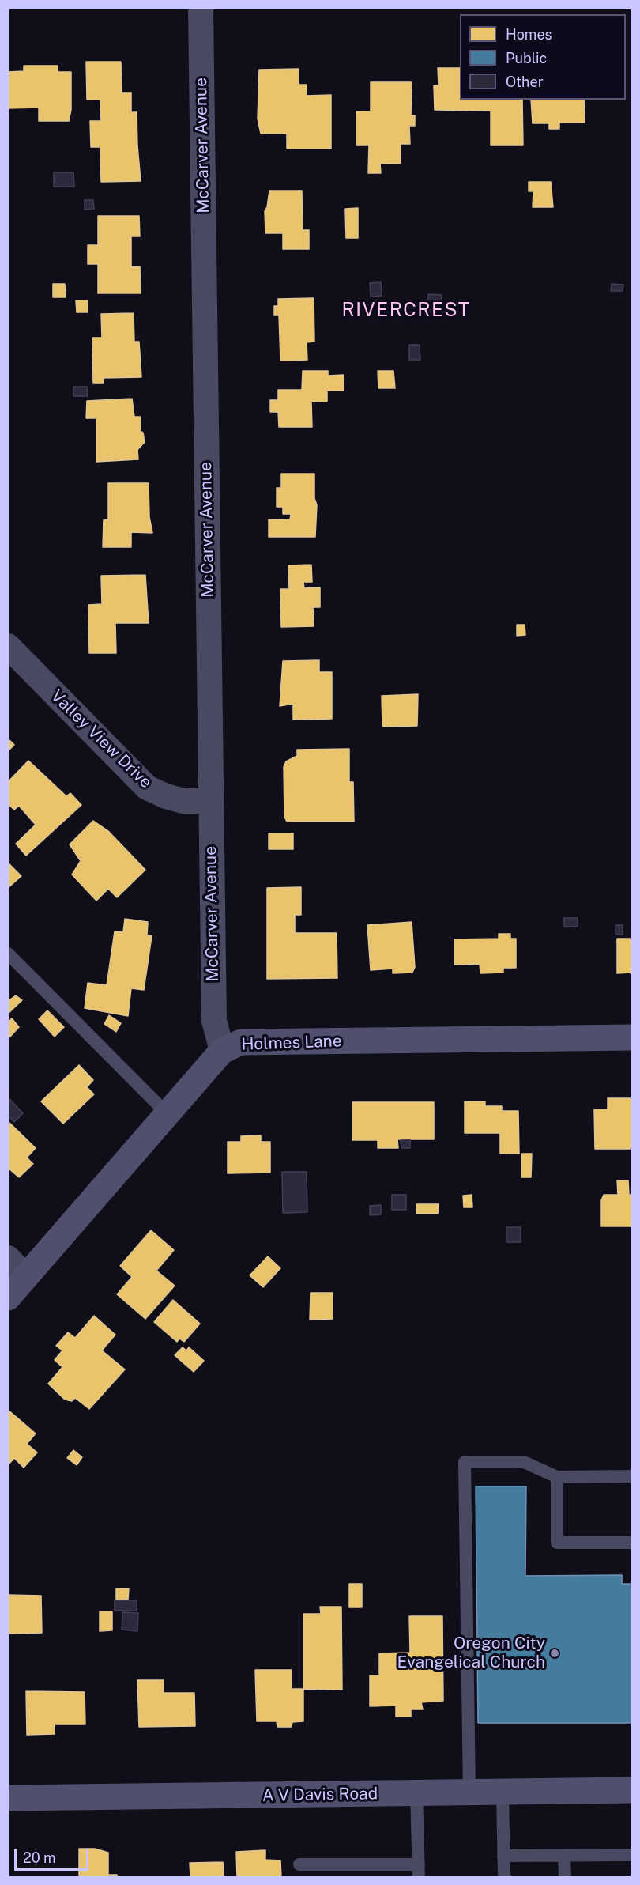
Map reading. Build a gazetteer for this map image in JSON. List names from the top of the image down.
{
  "streets": {
    "street": [
      "McCarver Avenue",
      "Valley View Drive",
      "Holmes Lane",
      "A V Davis Road"
    ]
  },
  "crossings": [
    ["McCarver Avenue", "Valley View Drive"],
    ["McCarver Avenue", "Holmes Lane"]
  ],
  "districts": ["RIVERCREST"],
  "places": ["Oregon City Evangelical Church"],
  "legend": ["Homes", "Public", "Other"],
  "scale_bar": "20 m"
}
